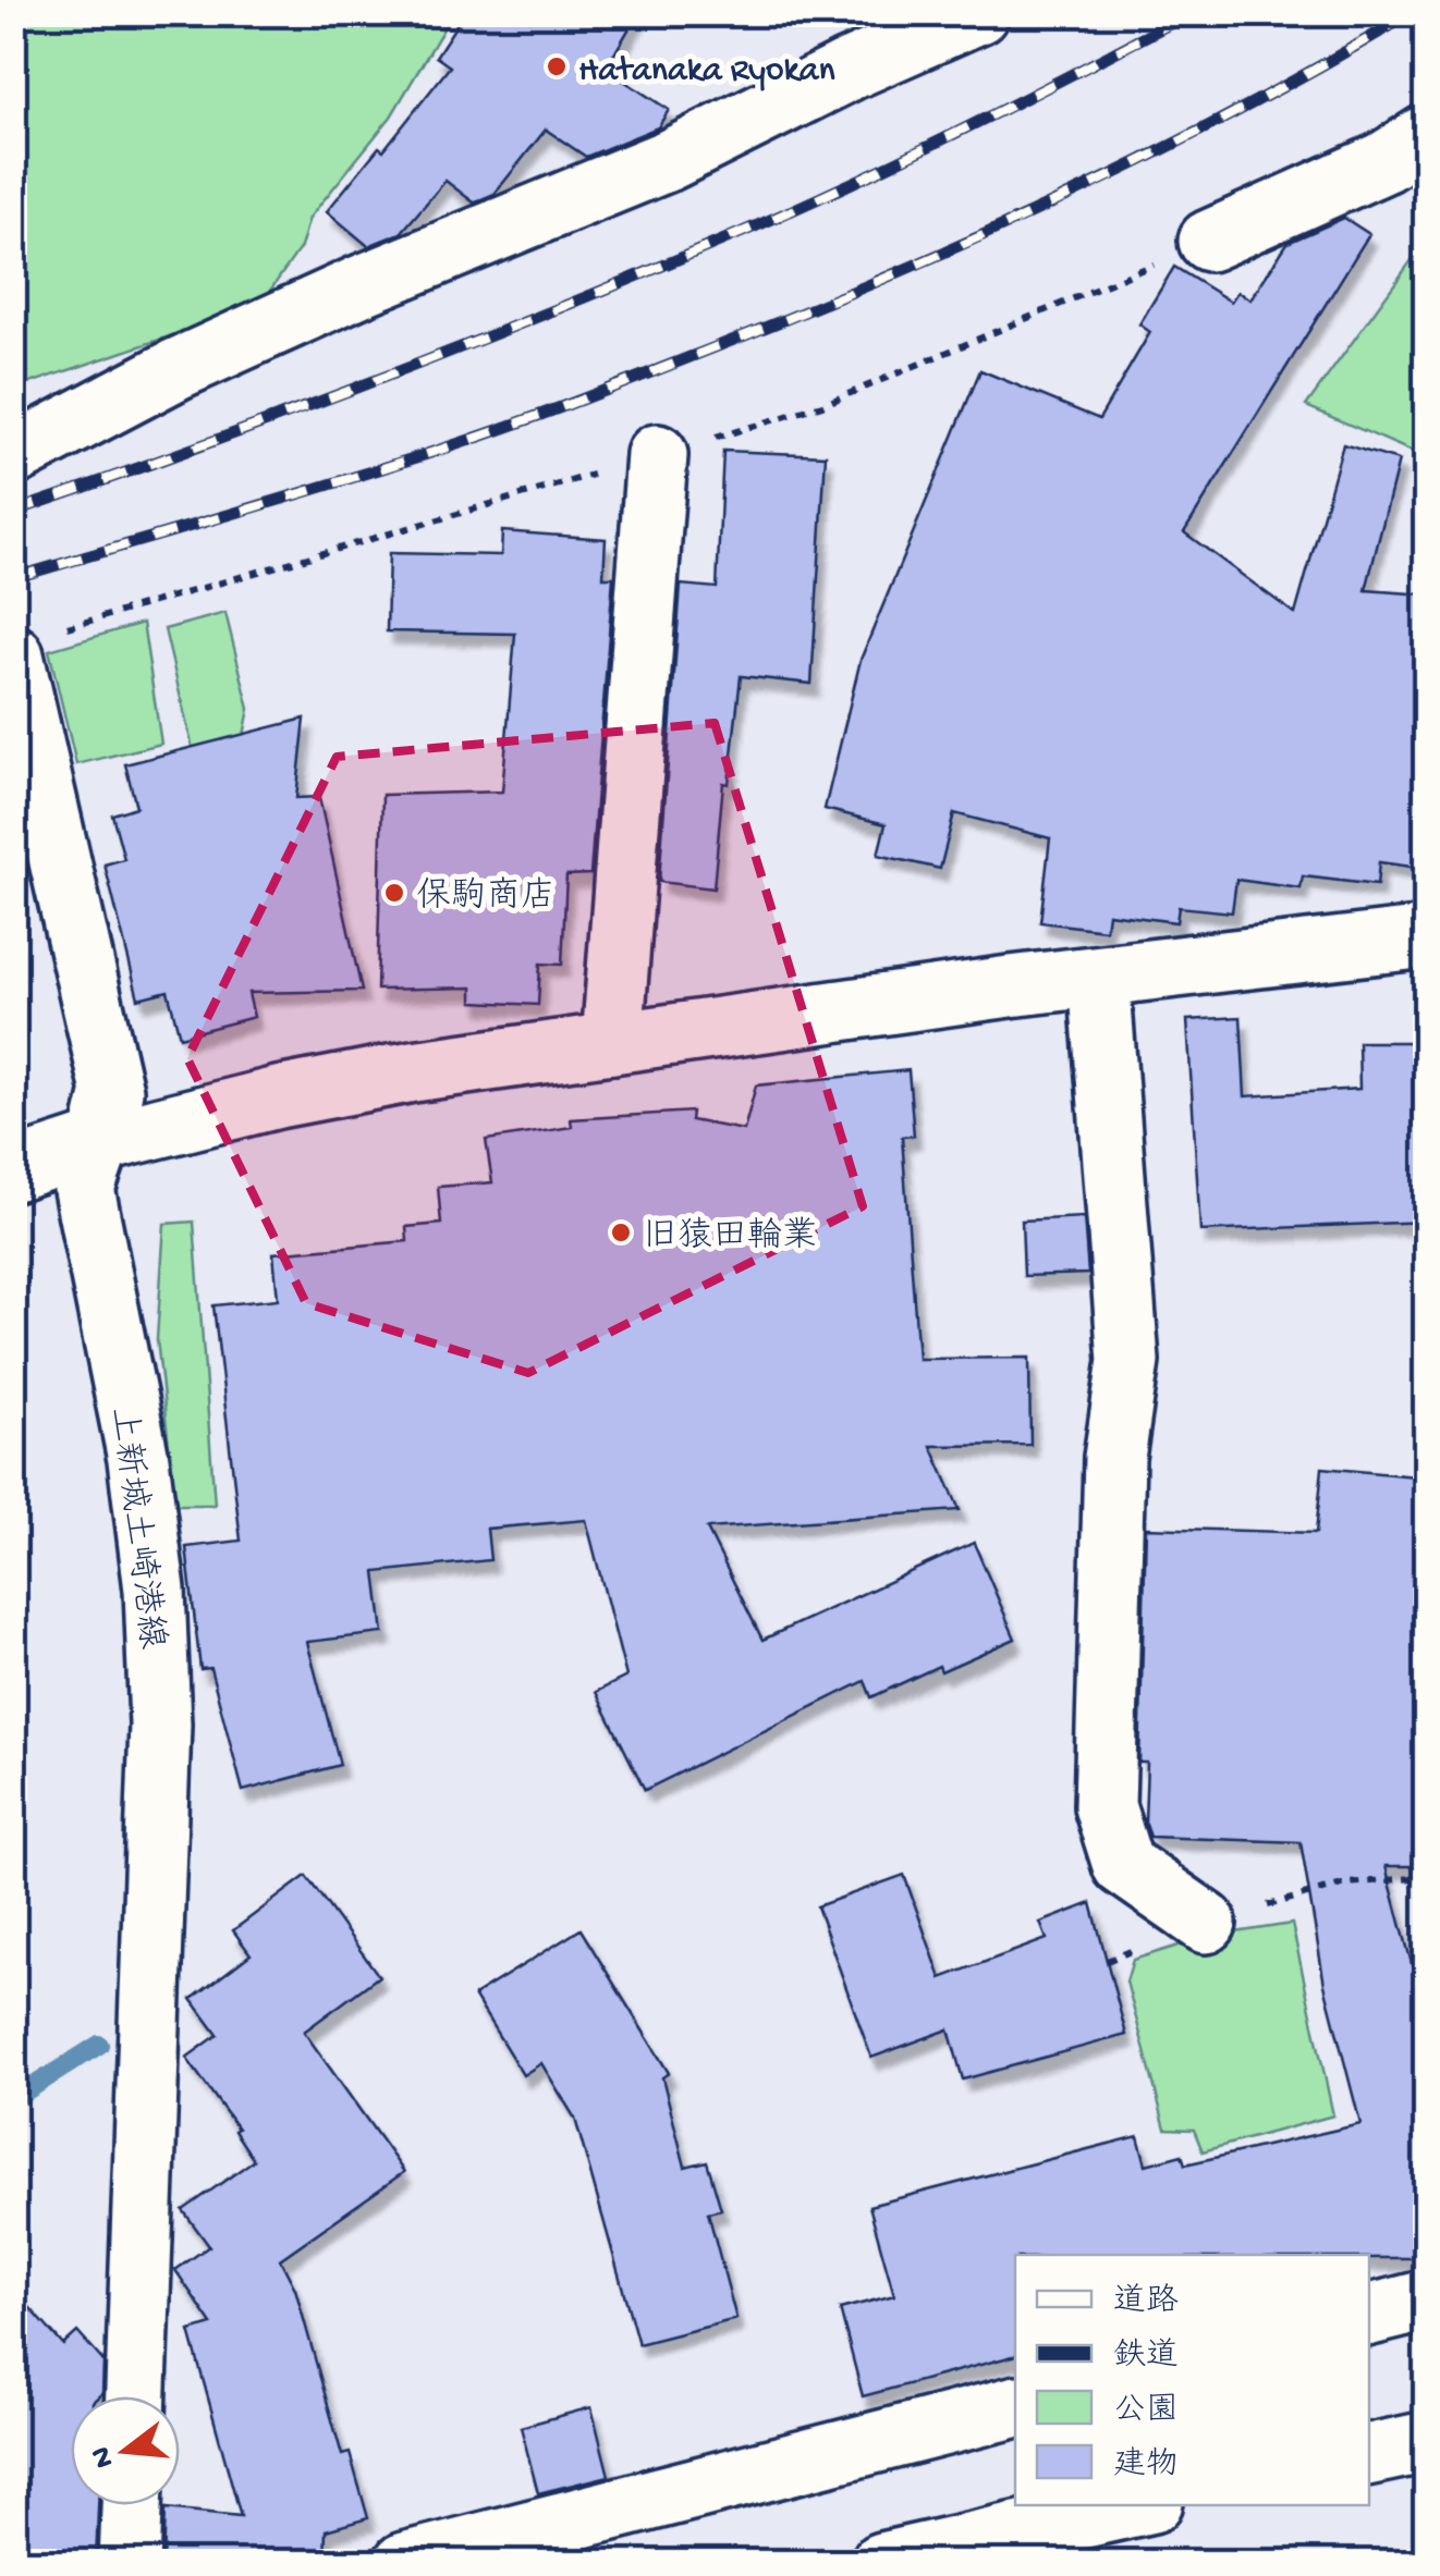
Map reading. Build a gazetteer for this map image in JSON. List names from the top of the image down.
{
  "streets": {
    "main road": ["上新城土崎港線"]
  },
  "places": ["Hatanaka Ryokan", "保駒商店", "旧猿田輪業"],
  "legend": [
    "道路",
    "鉄道",
    "公園",
    "建物"
  ],
  "north": "left"
}
